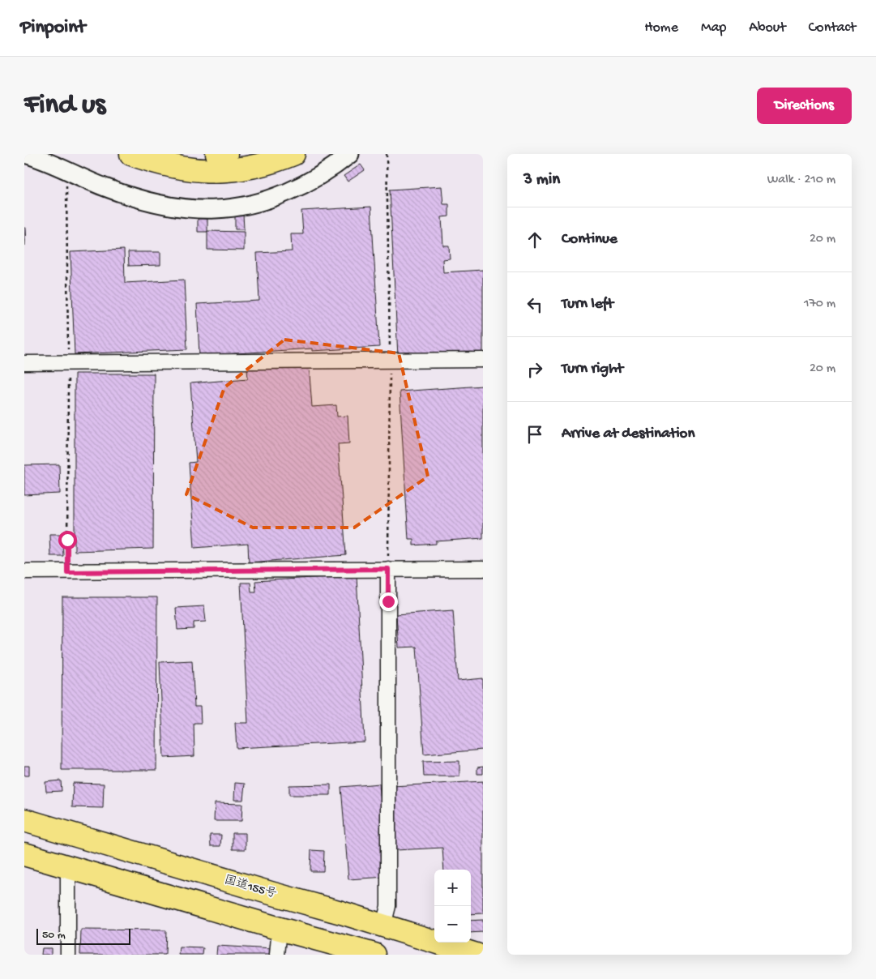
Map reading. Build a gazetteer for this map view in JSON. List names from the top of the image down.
{
  "streets": {
    "highway": ["国道155号"]
  },
  "scale_bar": "50 m",
  "page": {
    "header": "Pinpoint",
    "nav": [
      "Home",
      "Map",
      "About",
      "Contact"
    ],
    "buttons": "Directions",
    "title": "Find us",
    "heading": ["3 min", "Walk · 210 m"],
    "list": [
      ["Continue", "20 m"],
      ["Turn left", "170 m"],
      ["Turn right", "20 m"],
      "Arrive at destination"
    ],
    "map_buttons": ["+", "−"],
    "scale": "50 m"
  }
}
